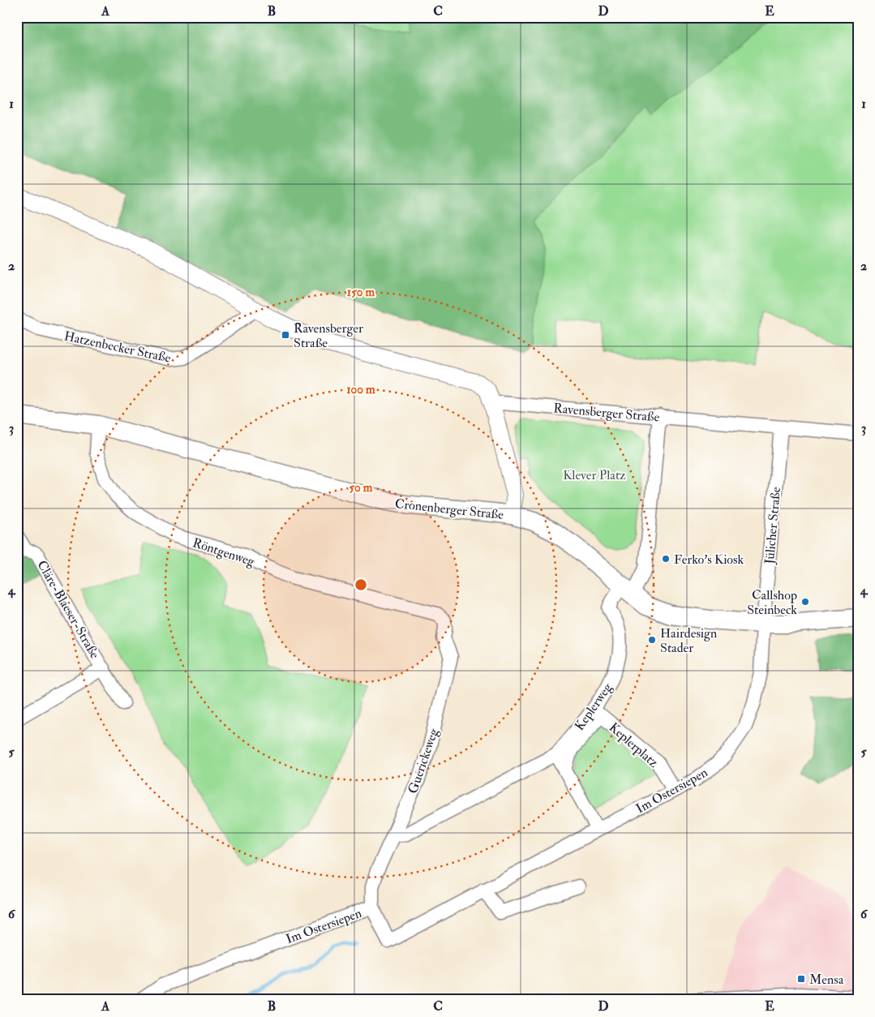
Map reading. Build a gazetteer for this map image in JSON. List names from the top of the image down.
{
  "streets": {
    "main road": ["Cronenberger Straße"],
    "street": [
      "Hatzenbecker Straße",
      "Ravensberger Straße",
      "Jülicher Straße",
      "Röntgenweg",
      "Cläre-Blaeser-Straße",
      "Keplerweg",
      "Keplerplatz",
      "Guerickeweg",
      "Im Ostersiepen"
    ]
  },
  "crossings": [
    ["Ravensberger Straße", "Jülicher Straße"],
    ["Cronenberger Straße", "Jülicher Straße"],
    ["Cronenberger Straße", "Röntgenweg"],
    ["Cronenberger Straße", "Keplerweg"],
    ["Cronenberger Straße", "Im Ostersiepen"],
    ["Jülicher Straße", "Im Ostersiepen"],
    ["Röntgenweg", "Guerickeweg"],
    ["Keplerplatz", "Im Ostersiepen"],
    ["Guerickeweg", "Im Ostersiepen"]
  ],
  "parks": ["Klever Platz"],
  "places": {
    "transit": ["Ravensberger Straße", "Mensa"],
    "other": ["Ferko's Kiosk", "Callshop Steinbeck", "Hairdesign Stader"]
  },
  "grid": {
    "columns": [
      "A",
      "B",
      "C",
      "D",
      "E"
    ],
    "rows": [
      "1",
      "2",
      "3",
      "4",
      "5",
      "6"
    ]
  },
  "rings": ["150 m", "100 m", "50 m"]
}
